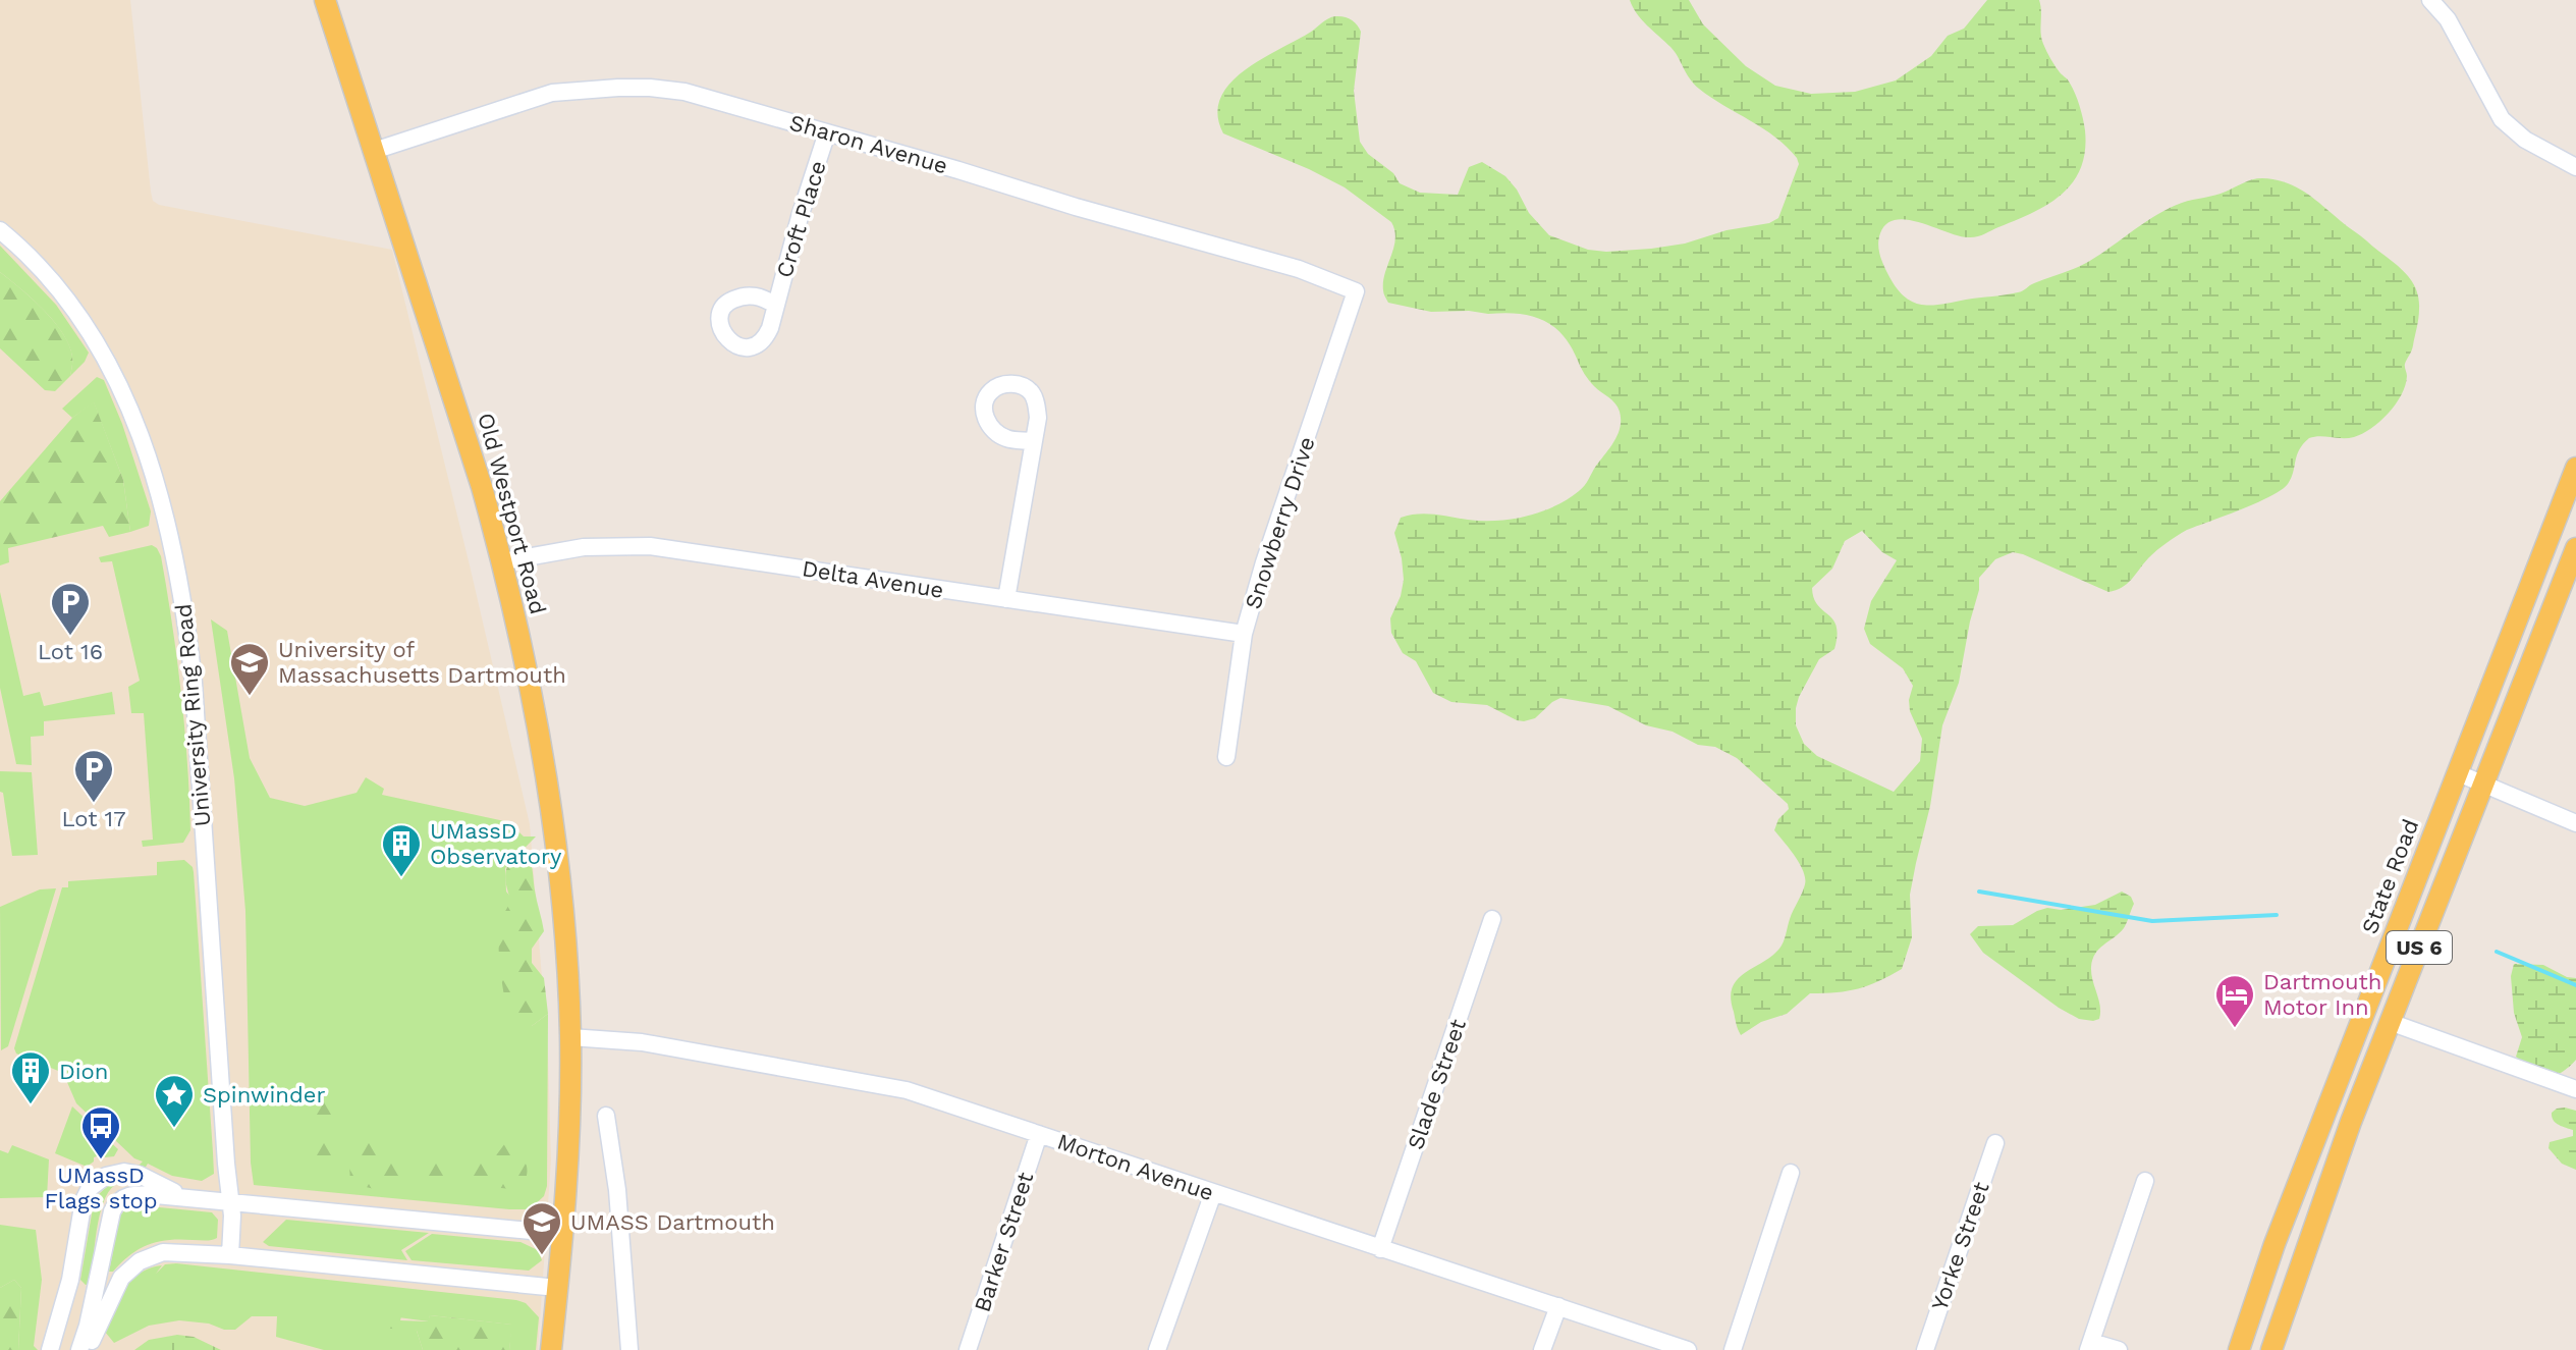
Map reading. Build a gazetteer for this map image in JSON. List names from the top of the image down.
{
  "streets": {
    "main road": ["Old Westport Road", "State Road", "US 6"],
    "street": [
      "Sharon Avenue",
      "Croft Place",
      "Snowberry Drive",
      "Delta Avenue",
      "University Ring Road",
      "Slade Street",
      "Morton Avenue",
      "Barker Street",
      "Yorke Street"
    ]
  },
  "crossings": [
    ["Sharon Avenue", "Croft Place"],
    ["Sharon Avenue", "Old Westport Road"],
    ["Sharon Avenue", "Snowberry Drive"],
    ["Old Westport Road", "Delta Avenue"],
    ["Old Westport Road", "Morton Avenue"],
    ["Snowberry Drive", "Delta Avenue"],
    ["Slade Street", "Morton Avenue"],
    ["Morton Avenue", "Barker Street"]
  ],
  "places": {
    "parking": ["Lot 16", "Lot 17"],
    "school or university": ["University of Massachusetts Dartmouth", "UMASS Dartmouth"],
    "building": ["UMassD Observatory", "Dion"],
    "hotel": ["Dartmouth Motor Inn"],
    "place": ["Spinwinder"],
    "bus stop": ["UMassD Flags stop"]
  }
}
